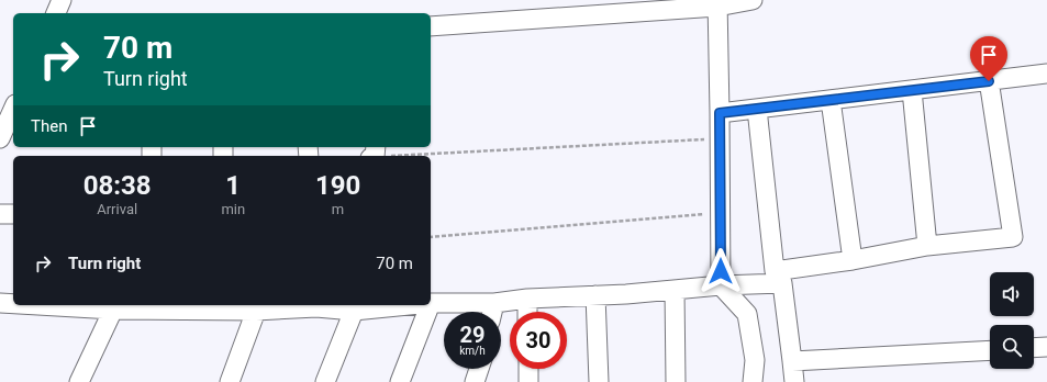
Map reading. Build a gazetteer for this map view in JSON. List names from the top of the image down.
{
  "page": {
    "turn": ["70 m", "Turn right"],
    "then": "Then",
    "eta": [
      "08:38",
      "Arrival",
      "1",
      "min",
      "190",
      "m"
    ],
    "list": [
      {
        "name": "Turn right",
        "value": "70 m"
      }
    ],
    "speed": "29 km/h",
    "limit": "30"
  }
}
